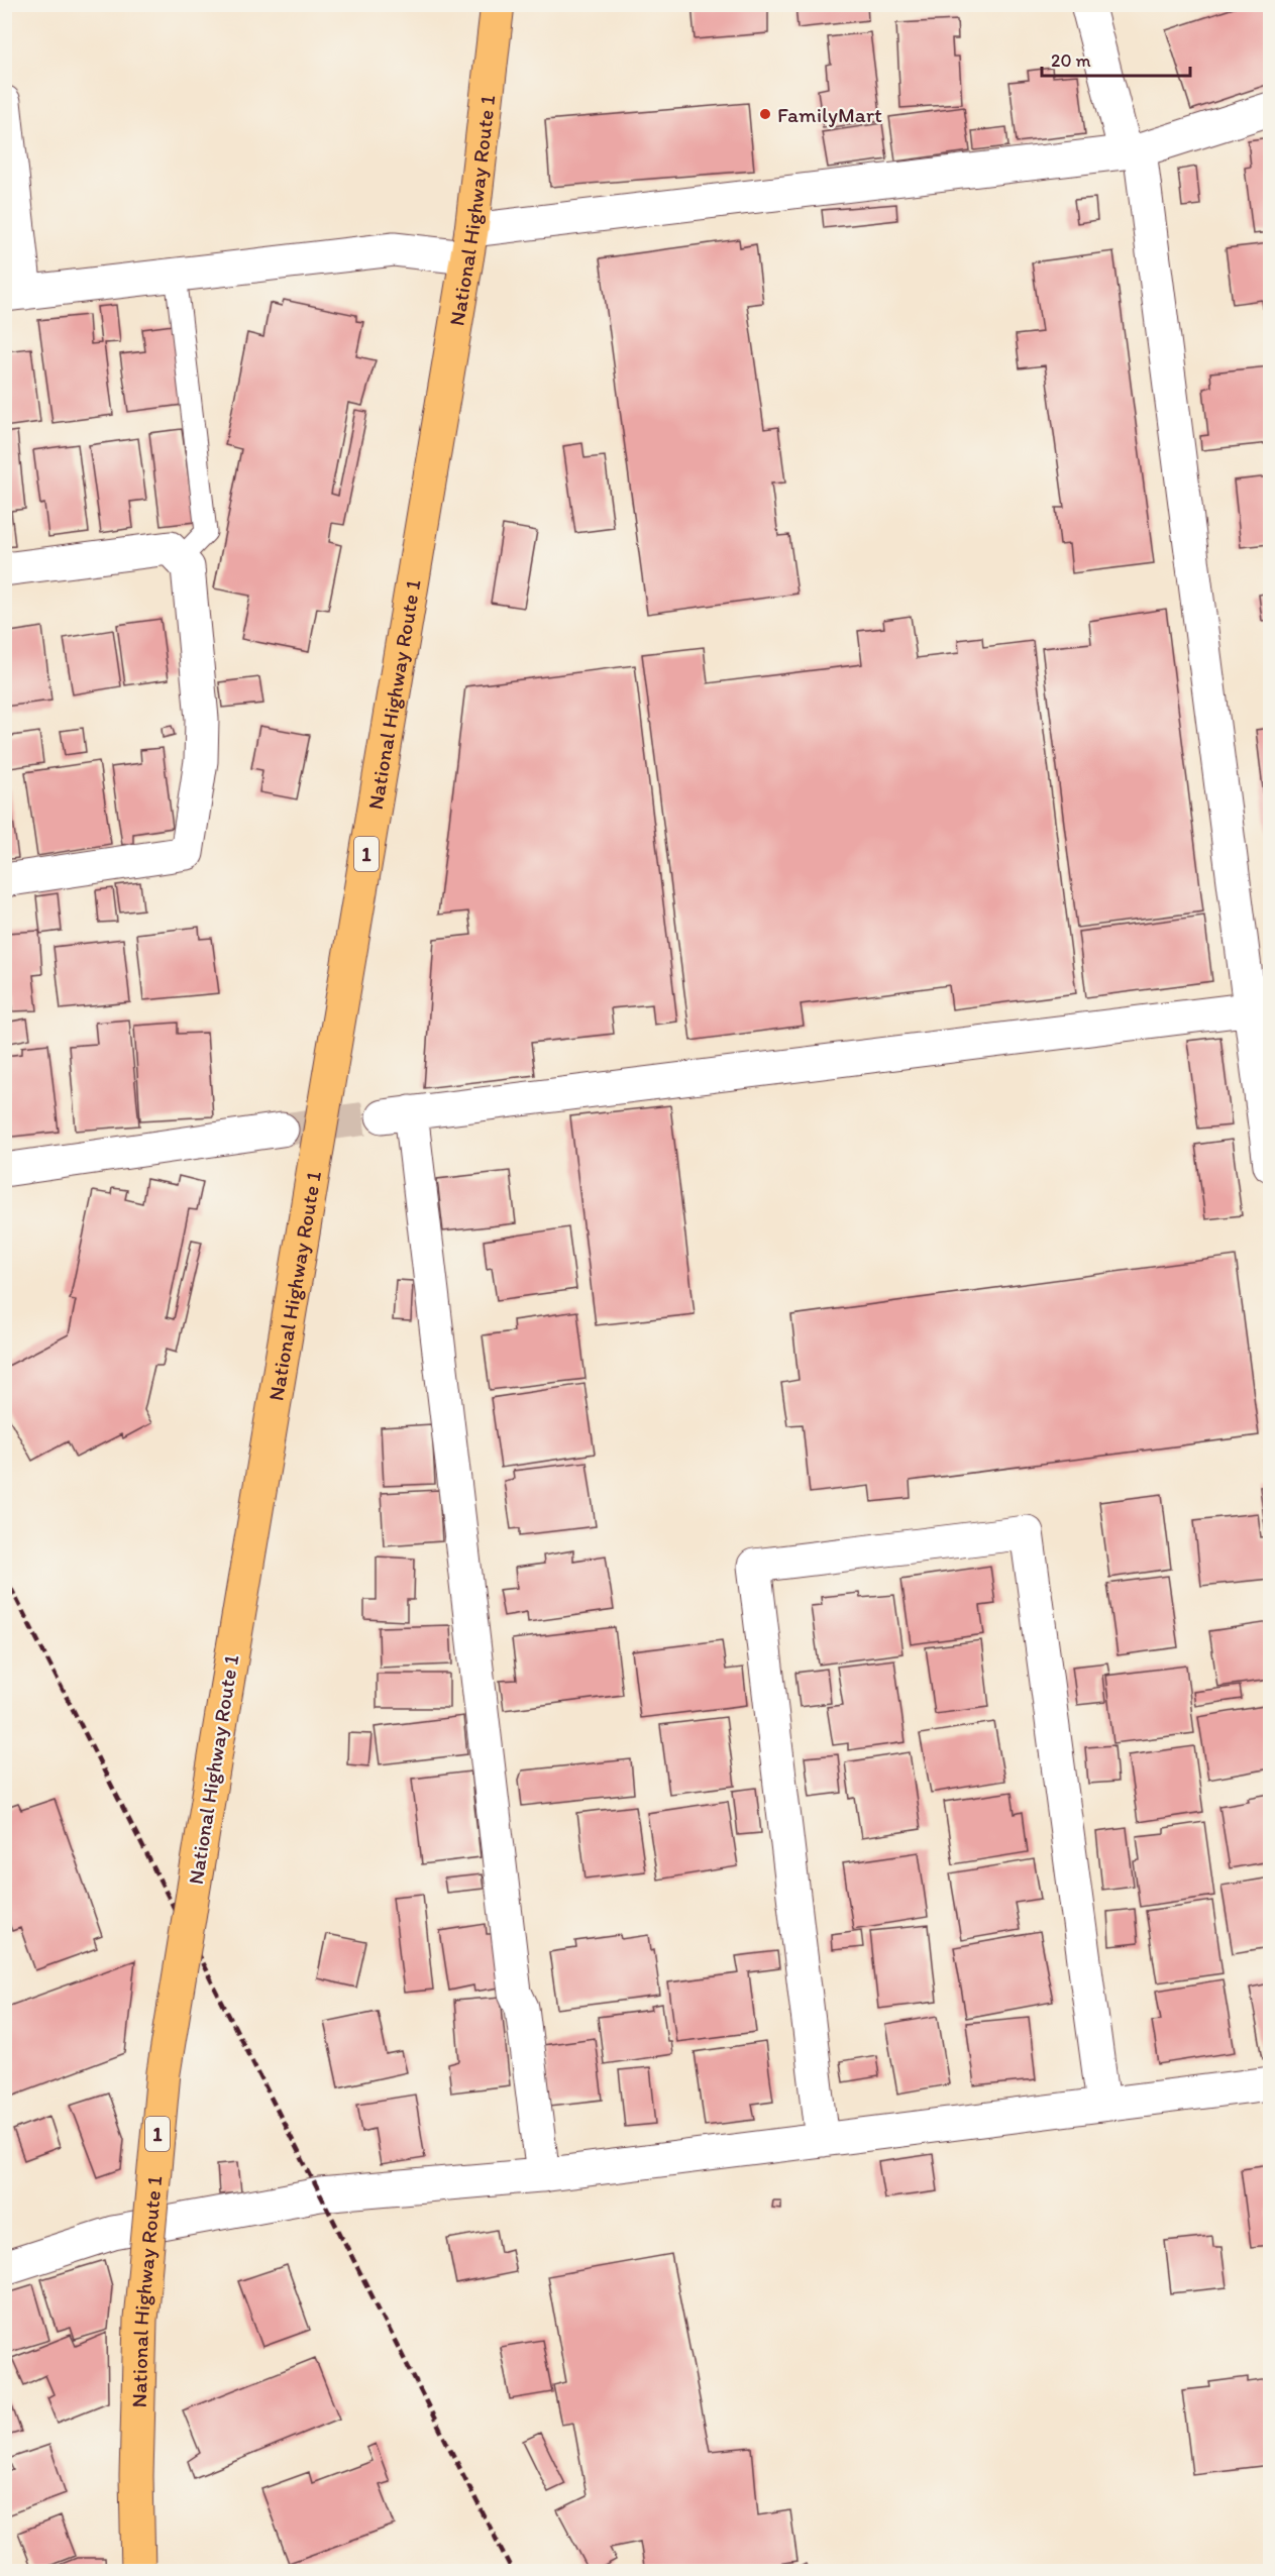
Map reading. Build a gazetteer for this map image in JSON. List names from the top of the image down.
{
  "streets": {
    "highway": ["National Highway Route 1", "1"]
  },
  "places": ["FamilyMart"],
  "scale_bar": "20 m"
}
